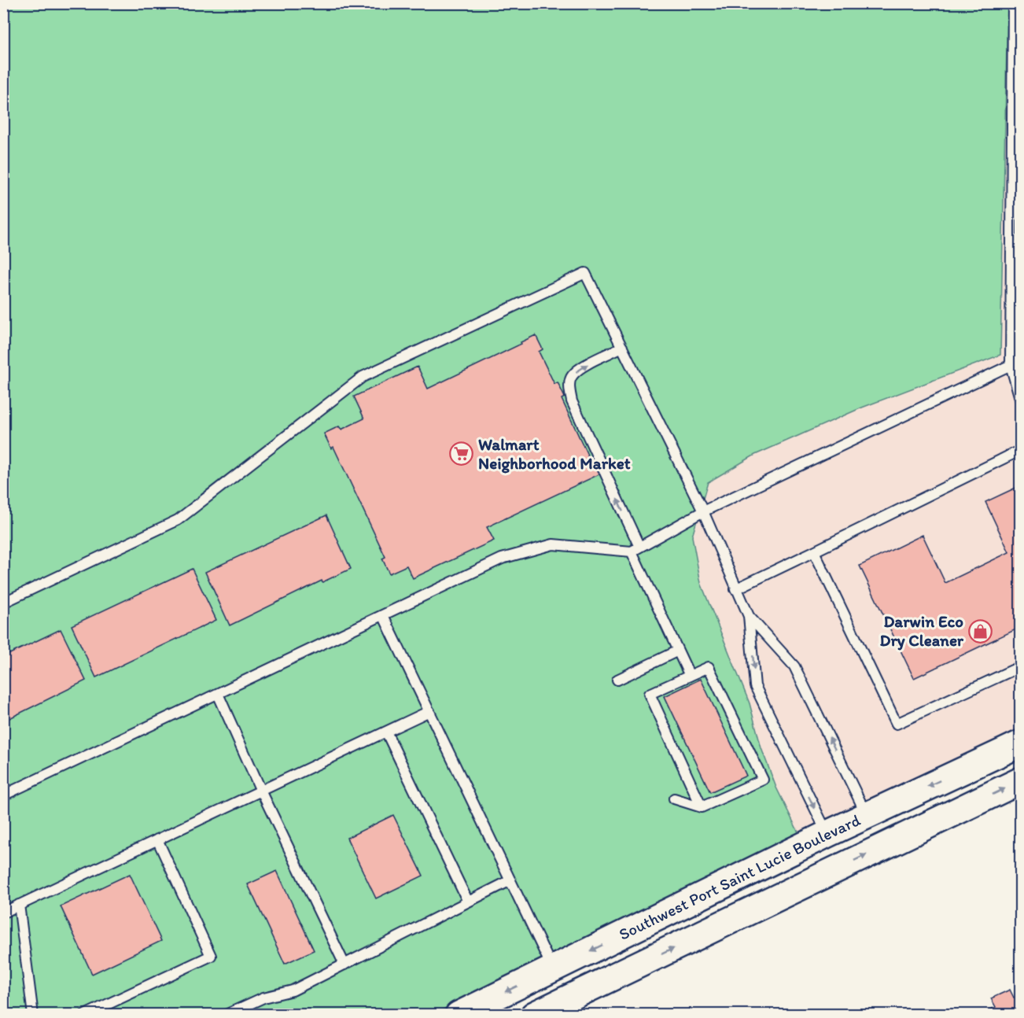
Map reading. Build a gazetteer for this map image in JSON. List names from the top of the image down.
{
  "streets": {
    "main road": ["Southwest Port Saint Lucie Boulevard"]
  },
  "places": {
    "supermarket": ["Walmart Neighborhood Market"],
    "shop": ["Darwin Eco Dry Cleaner"]
  }
}
